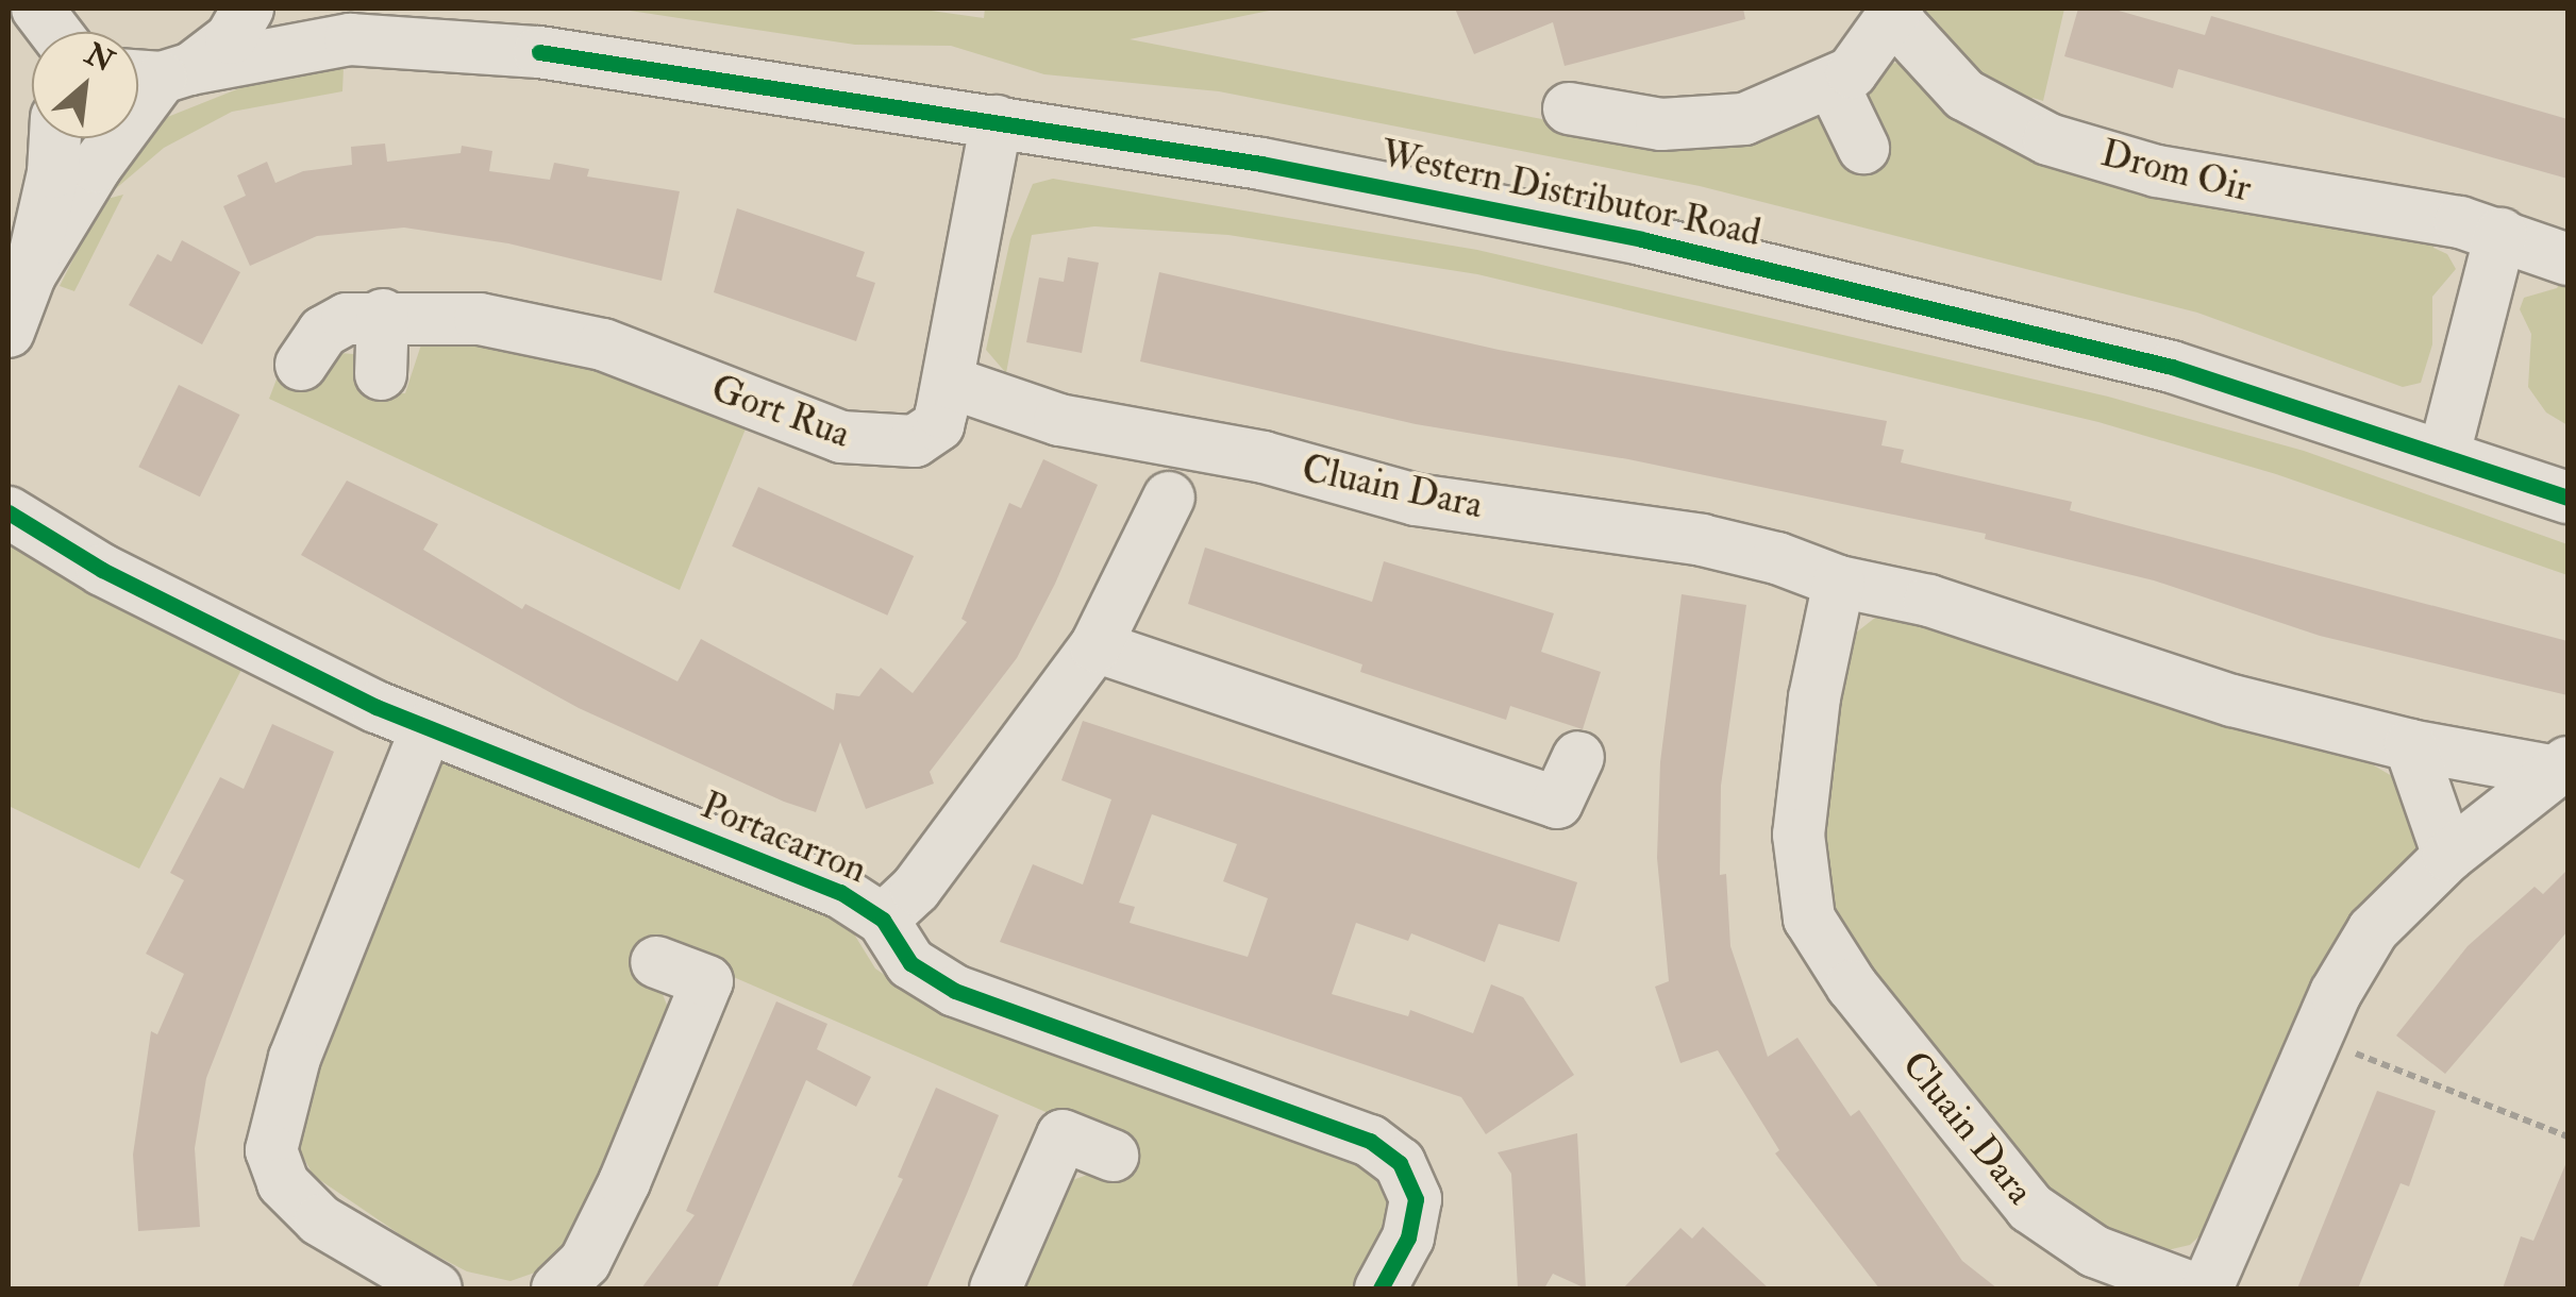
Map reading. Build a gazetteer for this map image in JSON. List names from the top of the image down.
{
  "streets": {
    "street": [
      "Drom Oir",
      "Western Distributor Road",
      "Gort Rua",
      "Cluain Dara",
      "Portacarron"
    ]
  },
  "crossings": [
    ["Western Distributor Road", "Gort Rua"],
    ["Gort Rua", "Cluain Dara"]
  ],
  "north": "top right"
}
